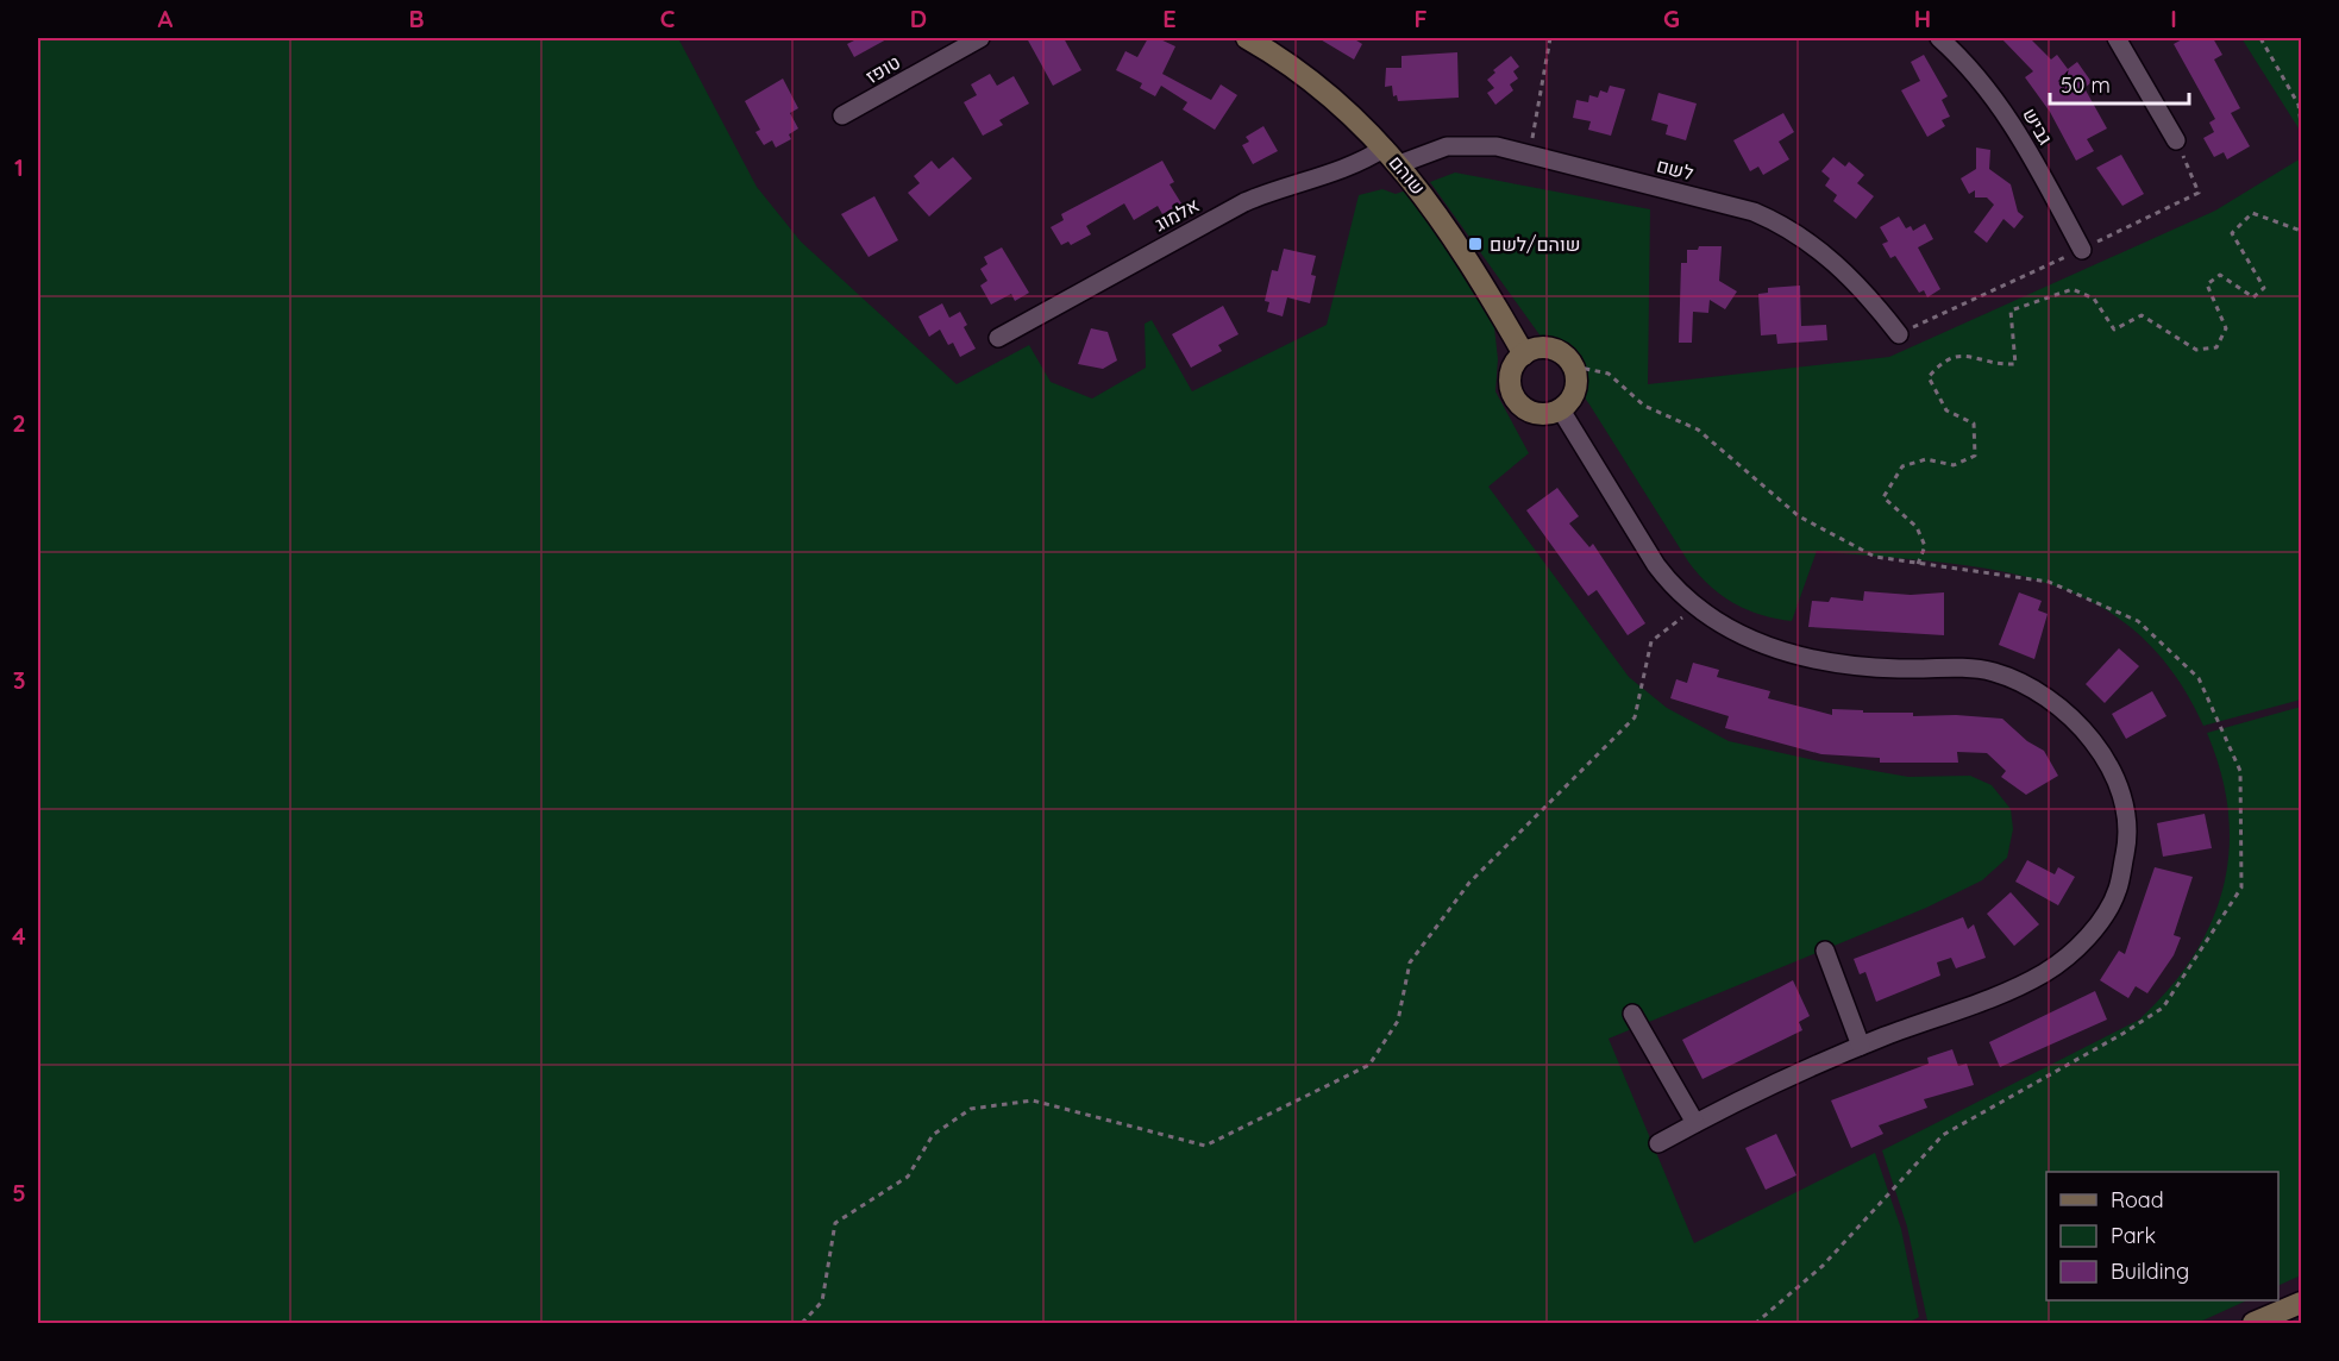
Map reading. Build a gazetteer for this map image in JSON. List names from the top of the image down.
{
  "streets": {
    "street": [
      "טופז",
      "גביש",
      "לשם",
      "שוהם",
      "אלמוג"
    ]
  },
  "crossings": [
    ["לשם", "שוהם"],
    ["לשם", "אלמוג"],
    ["שוהם", "אלמוג"]
  ],
  "places": {
    "transit": ["שוהם/לשם"]
  },
  "legend": ["Road", "Park", "Building"],
  "scale_bar": "50 m",
  "grid": {
    "columns": [
      "A",
      "B",
      "C",
      "D",
      "E",
      "F",
      "G",
      "H",
      "I"
    ],
    "rows": [
      "1",
      "2",
      "3",
      "4",
      "5"
    ]
  }
}
